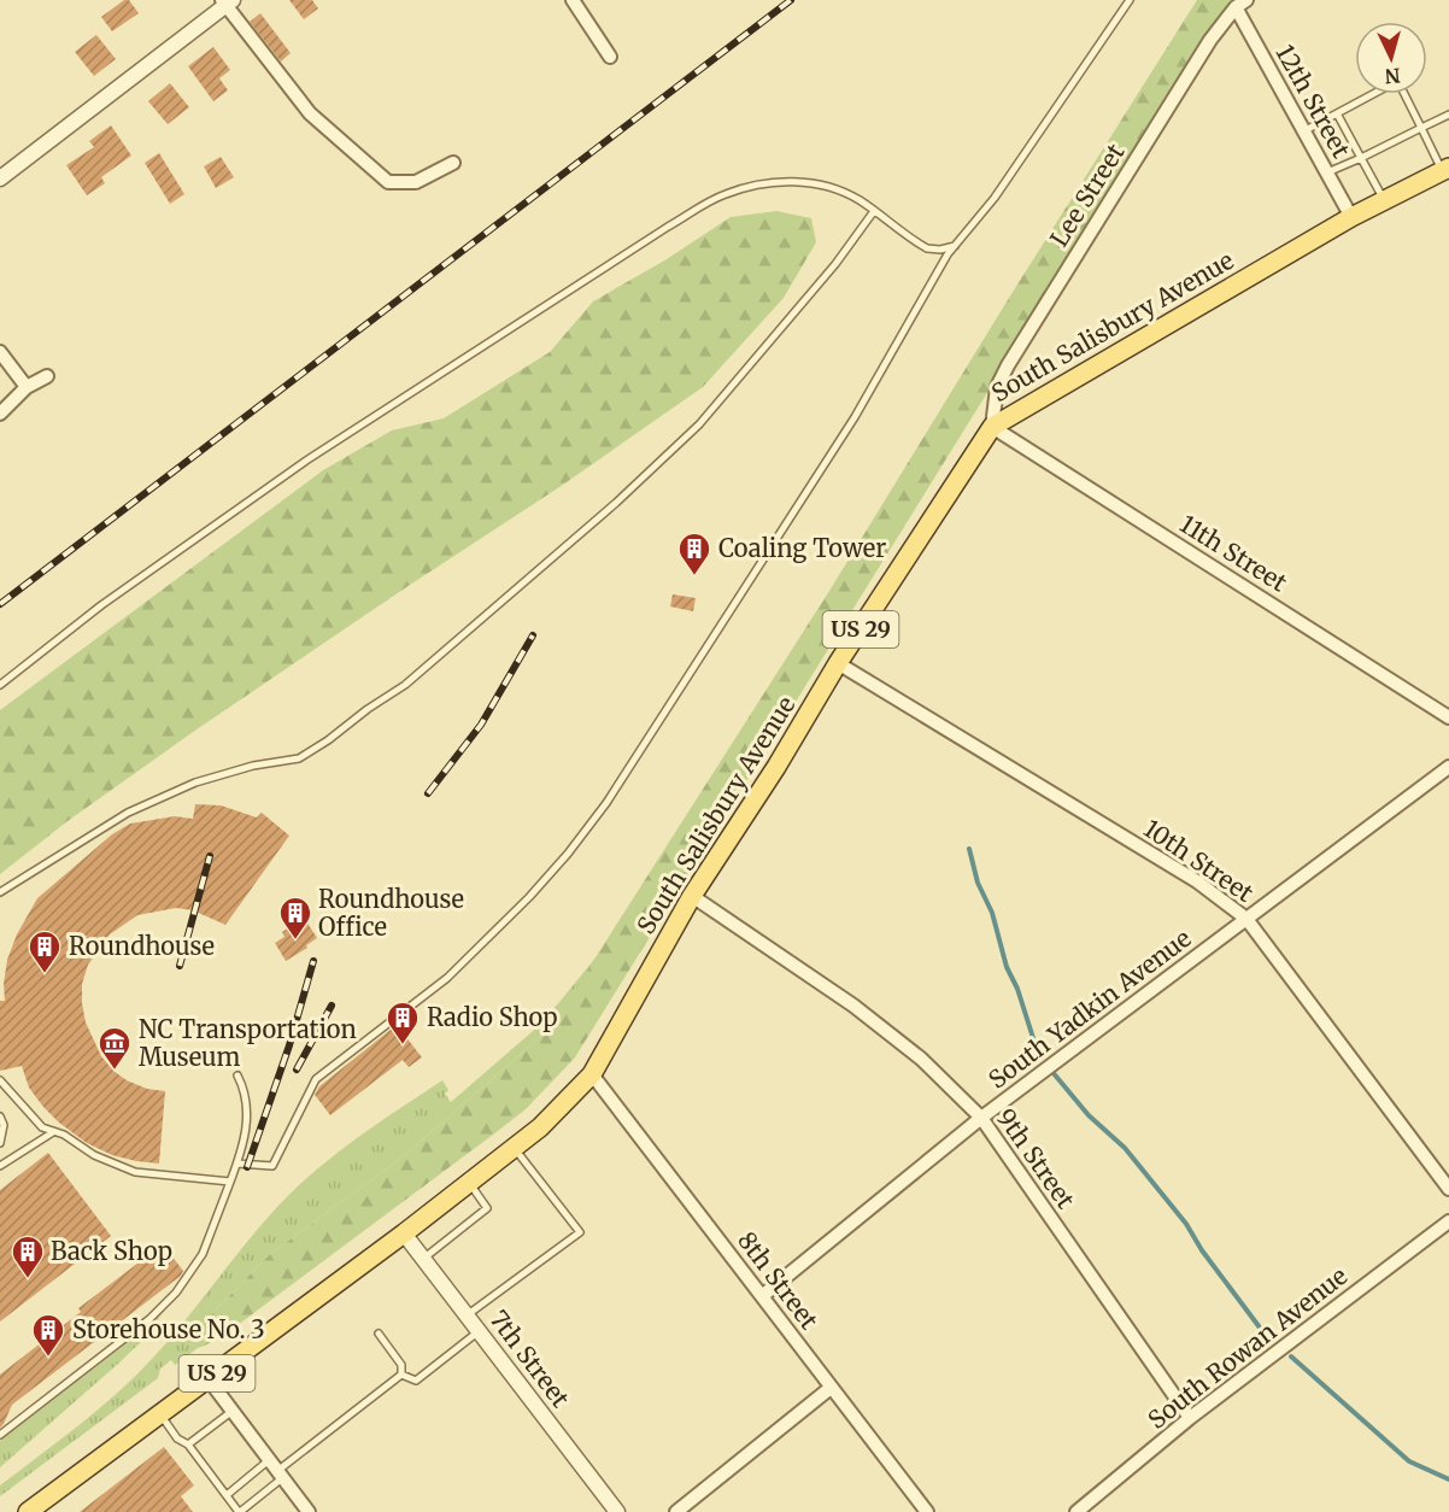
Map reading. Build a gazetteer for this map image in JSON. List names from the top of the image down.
{
  "streets": {
    "main road": ["South Salisbury Avenue", "US 29"],
    "street": [
      "12th Street",
      "Lee Street",
      "11th Street",
      "10th Street",
      "South Yadkin Avenue",
      "9th Street",
      "8th Street",
      "South Rowan Avenue",
      "7th Street"
    ]
  },
  "crossings": [
    ["12th Street", "Lee Street"],
    ["12th Street", "South Salisbury Avenue"],
    ["Lee Street", "South Salisbury Avenue"],
    ["Lee Street", "11th Street"],
    ["South Salisbury Avenue", "11th Street"],
    ["South Salisbury Avenue", "10th Street"],
    ["South Salisbury Avenue", "9th Street"],
    ["South Salisbury Avenue", "8th Street"],
    ["South Salisbury Avenue", "7th Street"],
    ["10th Street", "South Yadkin Avenue"],
    ["South Yadkin Avenue", "9th Street"],
    ["South Yadkin Avenue", "8th Street"],
    ["9th Street", "South Rowan Avenue"]
  ],
  "places": {
    "building": [
      "Coaling Tower",
      "Roundhouse Office",
      "Roundhouse",
      "Radio Shop",
      "Back Shop",
      "Storehouse No. 3"
    ],
    "museum": ["NC Transportation Museum"]
  },
  "north": "bottom"
}
